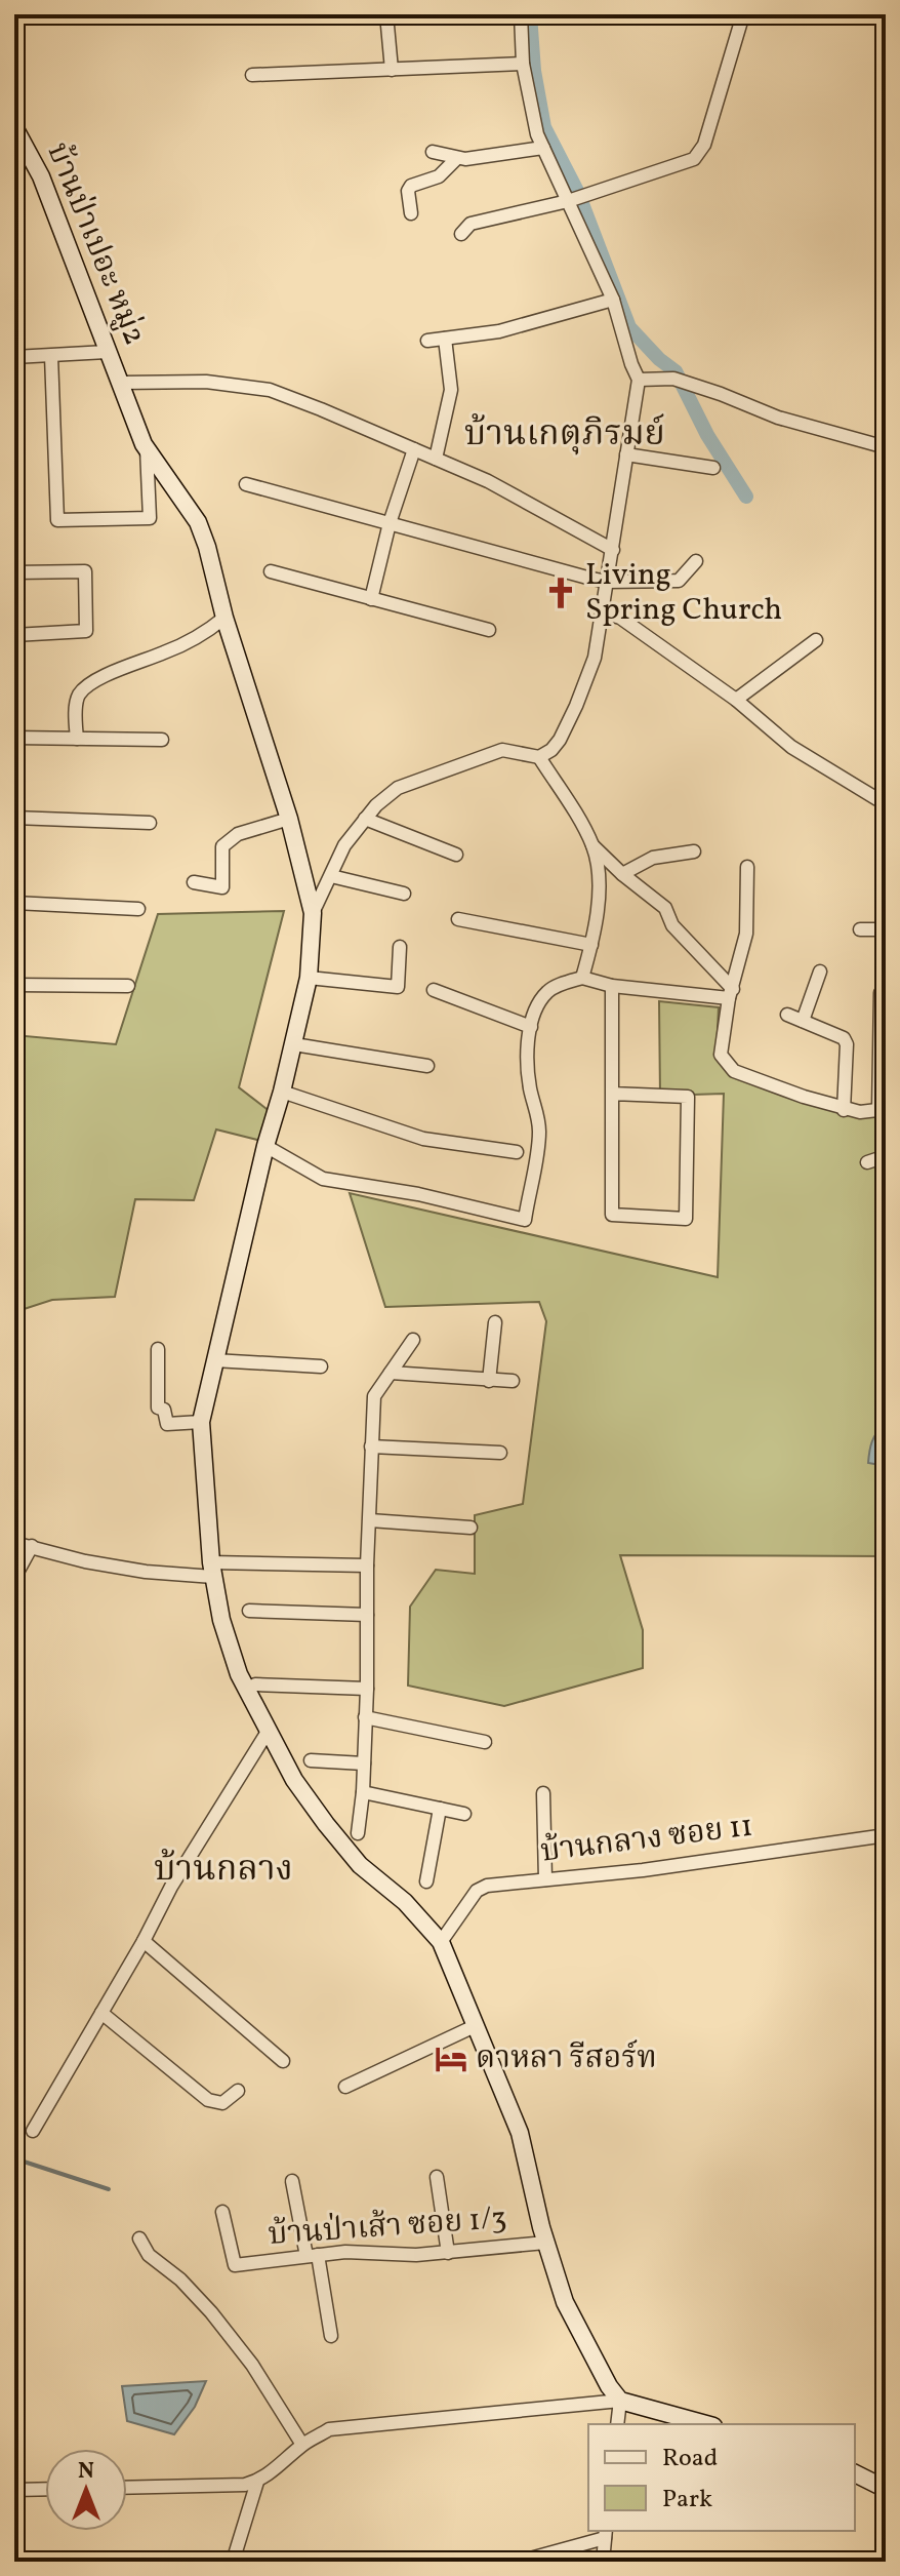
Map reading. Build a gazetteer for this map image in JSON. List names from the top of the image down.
{
  "streets": {
    "street": ["บ้านป่าเปอะ หมู่2", "บ้านกลาง ซอย 11", "บ้านป่าเส้า ซอย 1/3"]
  },
  "crossings": [
    ["บ้านป่าเปอะ หมู่2", "บ้านกลาง ซอย 11"],
    ["บ้านป่าเปอะ หมู่2", "บ้านป่าเส้า ซอย 1/3"]
  ],
  "districts": ["บ้านเกตุภิรมย์", "บ้านกลาง"],
  "places": {
    "church": ["Living Spring Church"],
    "hotel": ["ดาหลา รีสอร์ท"]
  },
  "legend": ["Road", "Park"],
  "north": "top"
}
